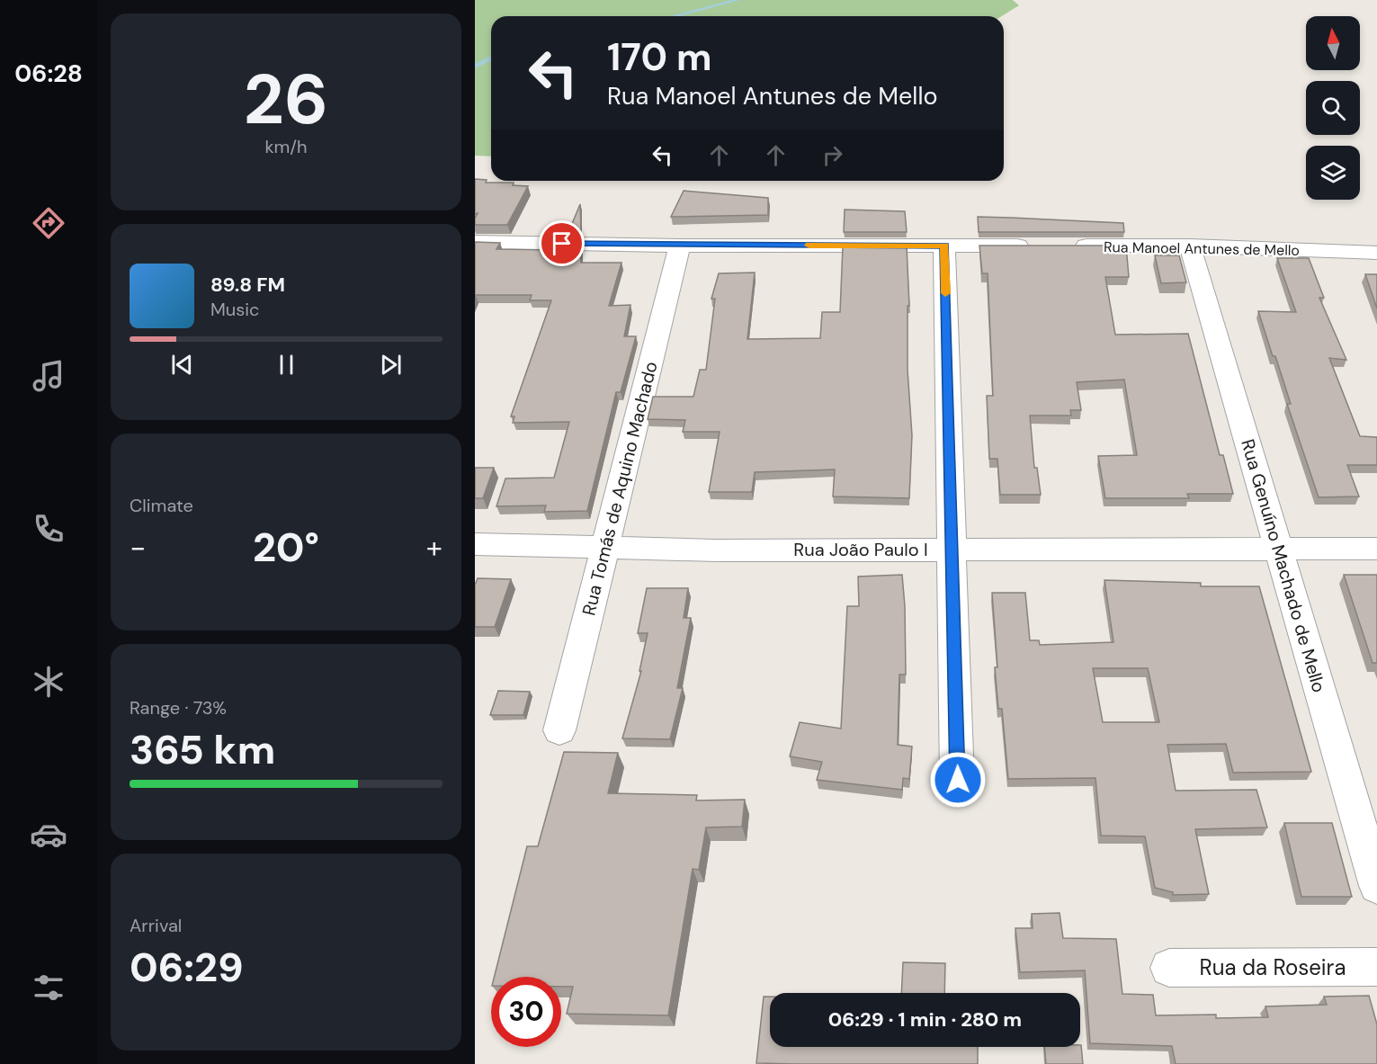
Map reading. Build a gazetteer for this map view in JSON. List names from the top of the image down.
{
  "streets": {
    "street": [
      "Rua Manoel Antunes de Mello",
      "Rua Tomás de Aquino Machado",
      "Rua João Paulo I",
      "Rua Genuíno Machado de Mello",
      "Rua da Roseira"
    ]
  },
  "crossings": [
    ["Rua Manoel Antunes de Mello", "Rua Tomás de Aquino Machado"],
    ["Rua Manoel Antunes de Mello", "Rua Genuíno Machado de Mello"],
    ["Rua Tomás de Aquino Machado", "Rua João Paulo I"],
    ["Rua João Paulo I", "Rua Genuíno Machado de Mello"]
  ],
  "north": "top",
  "page": {
    "tabs": "06:28",
    "tile": [
      ["26", "km/h"],
      "Climate",
      ["Range · 73%", "365 km"],
      ["Arrival", "06:29"]
    ],
    "turn": ["170 m", "Rua Manoel Antunes de Mello"],
    "song": ["89.8 FM", "Music"],
    "heat": ["−", "20°", "+"],
    "limit": "30",
    "trip": "06:29 · 1 min · 280 m"
  }
}
